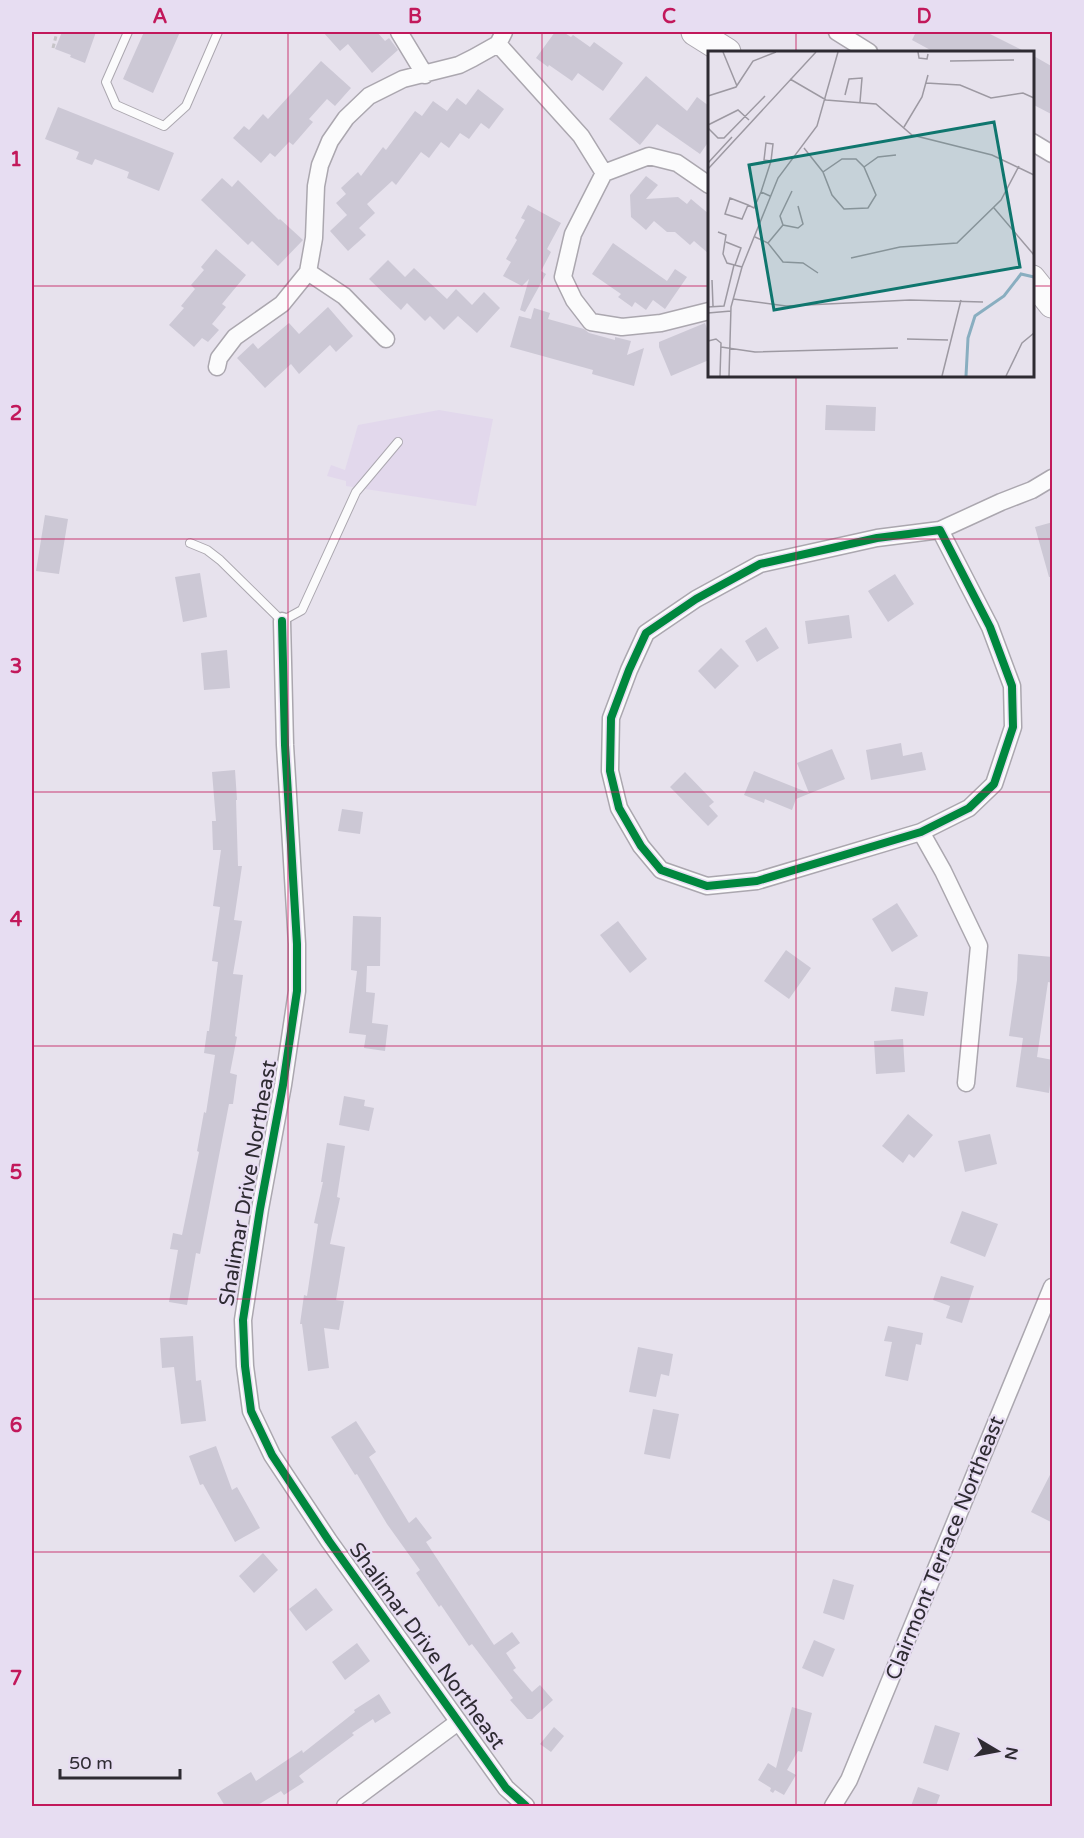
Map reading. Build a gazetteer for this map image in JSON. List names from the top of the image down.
{
  "streets": {
    "street": ["Shalimar Drive Northeast", "Clairmont Terrace Northeast"]
  },
  "scale_bar": "50 m",
  "north": "right",
  "grid": {
    "columns": [
      "A",
      "B",
      "C",
      "D"
    ],
    "rows": [
      "1",
      "2",
      "3",
      "4",
      "5",
      "6",
      "7"
    ]
  }
}
